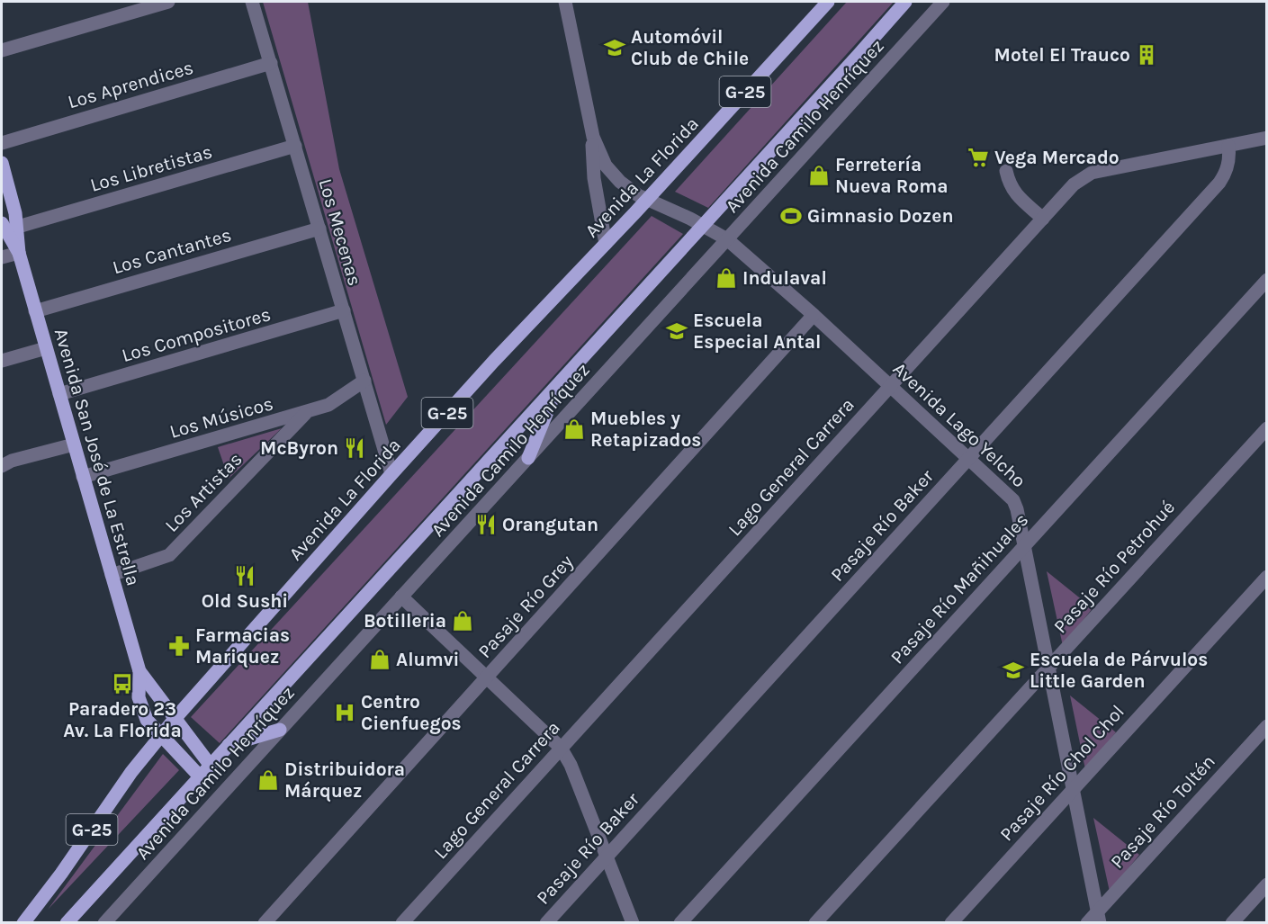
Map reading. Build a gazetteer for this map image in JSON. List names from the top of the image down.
{
  "streets": {
    "main road": [
      "G-25",
      "Avenida Camilo Henríquez",
      "Avenida La Florida",
      "Avenida San José de La Estrella"
    ],
    "street": [
      "Los Aprendices",
      "Los Libretistas",
      "Los Mecenas",
      "Los Cantantes",
      "Los Compositores",
      "Los Músicos",
      "Avenida Lago Yelcho",
      "Lago General Carrera",
      "Los Artistas",
      "Pasaje Río Baker",
      "Pasaje Río Petrohué",
      "Pasaje Río Mañihuales",
      "Pasaje Río Grey",
      "Pasaje Río Chol Chol",
      "Pasaje Río Toltén"
    ]
  },
  "crossings": [
    ["Los Aprendices", "Los Mecenas"],
    ["Avenida Camilo Henríquez", "Avenida Lago Yelcho"],
    ["Avenida Camilo Henríquez", "Avenida San José de La Estrella"],
    ["Los Libretistas", "Los Mecenas"],
    ["Los Libretistas", "Avenida San José de La Estrella"],
    ["Avenida La Florida", "Los Mecenas"],
    ["Avenida La Florida", "Avenida Lago Yelcho"],
    ["Avenida La Florida", "Avenida San José de La Estrella"],
    ["Los Mecenas", "Los Cantantes"],
    ["Los Mecenas", "Los Compositores"],
    ["Los Mecenas", "Los Músicos"],
    ["Los Cantantes", "Avenida San José de La Estrella"],
    ["Los Compositores", "Avenida San José de La Estrella"],
    ["Los Músicos", "Avenida San José de La Estrella"],
    ["Los Músicos", "Los Artistas"],
    ["Avenida Lago Yelcho", "Lago General Carrera"],
    ["Avenida Lago Yelcho", "Pasaje Río Baker"],
    ["Avenida Lago Yelcho", "Pasaje Río Petrohué"],
    ["Avenida Lago Yelcho", "Pasaje Río Mañihuales"],
    ["Avenida Lago Yelcho", "Pasaje Río Grey"],
    ["Avenida Lago Yelcho", "Pasaje Río Chol Chol"],
    ["Avenida Lago Yelcho", "Pasaje Río Toltén"],
    ["Avenida San José de La Estrella", "Los Artistas"],
    ["Lago General Carrera", "Pasaje Río Baker"]
  ],
  "places": {
    "school or university": ["Automóvil Club de Chile", "Escuela Especial Antal", "Escuela de Párvulos Little Garden"],
    "building": ["Motel El Trauco"],
    "supermarket": ["Vega Mercado"],
    "shop": [
      "Ferretería Nueva Roma",
      "Indulaval",
      "Muebles y Retapizados",
      "Botilleria",
      "Alumvi",
      "Distribuidora Márquez"
    ],
    "sports": ["Gimnasio Dozen"],
    "restaurant": ["McByron", "Orangutan", "Old Sushi"],
    "pharmacy": ["Farmacias Mariquez"],
    "bus stop": ["Paradero 23 Av. La Florida"],
    "hospital": ["Centro Cienfuegos"]
  }
}
